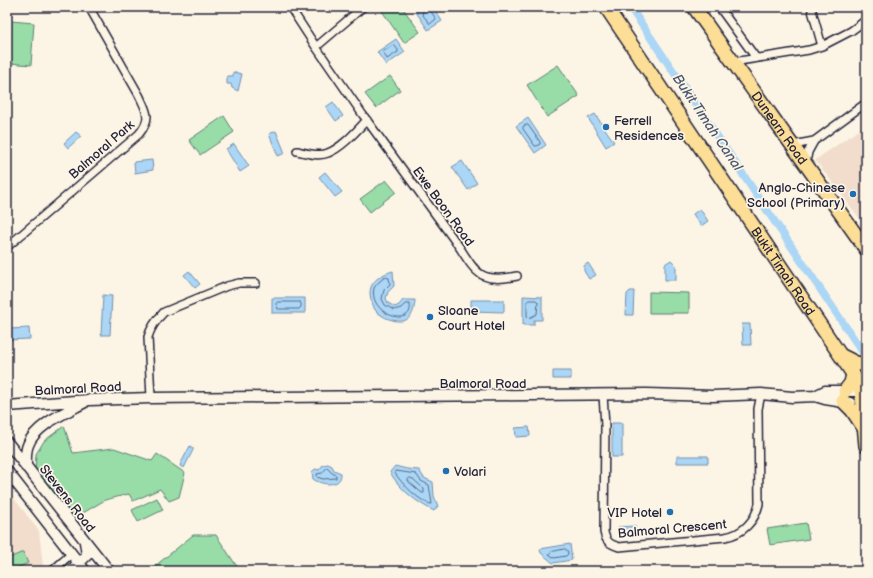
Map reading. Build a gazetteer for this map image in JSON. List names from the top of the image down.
{
  "streets": {
    "highway": ["Dunearn Road", "Bukit Timah Road"],
    "street": [
      "Balmoral Park",
      "Ewe Boon Road",
      "Balmoral Road",
      "Stevens Road",
      "Balmoral Crescent"
    ]
  },
  "crossings": [
    ["Bukit Timah Road", "Balmoral Road"],
    ["Balmoral Road", "Balmoral Crescent"]
  ],
  "water": ["Bukit Timah Canal"],
  "places": [
    "Ferrell Residences",
    "Anglo-Chinese School (Primary)",
    "Sloane Court Hotel",
    "Volari",
    "VIP Hotel"
  ]
}
